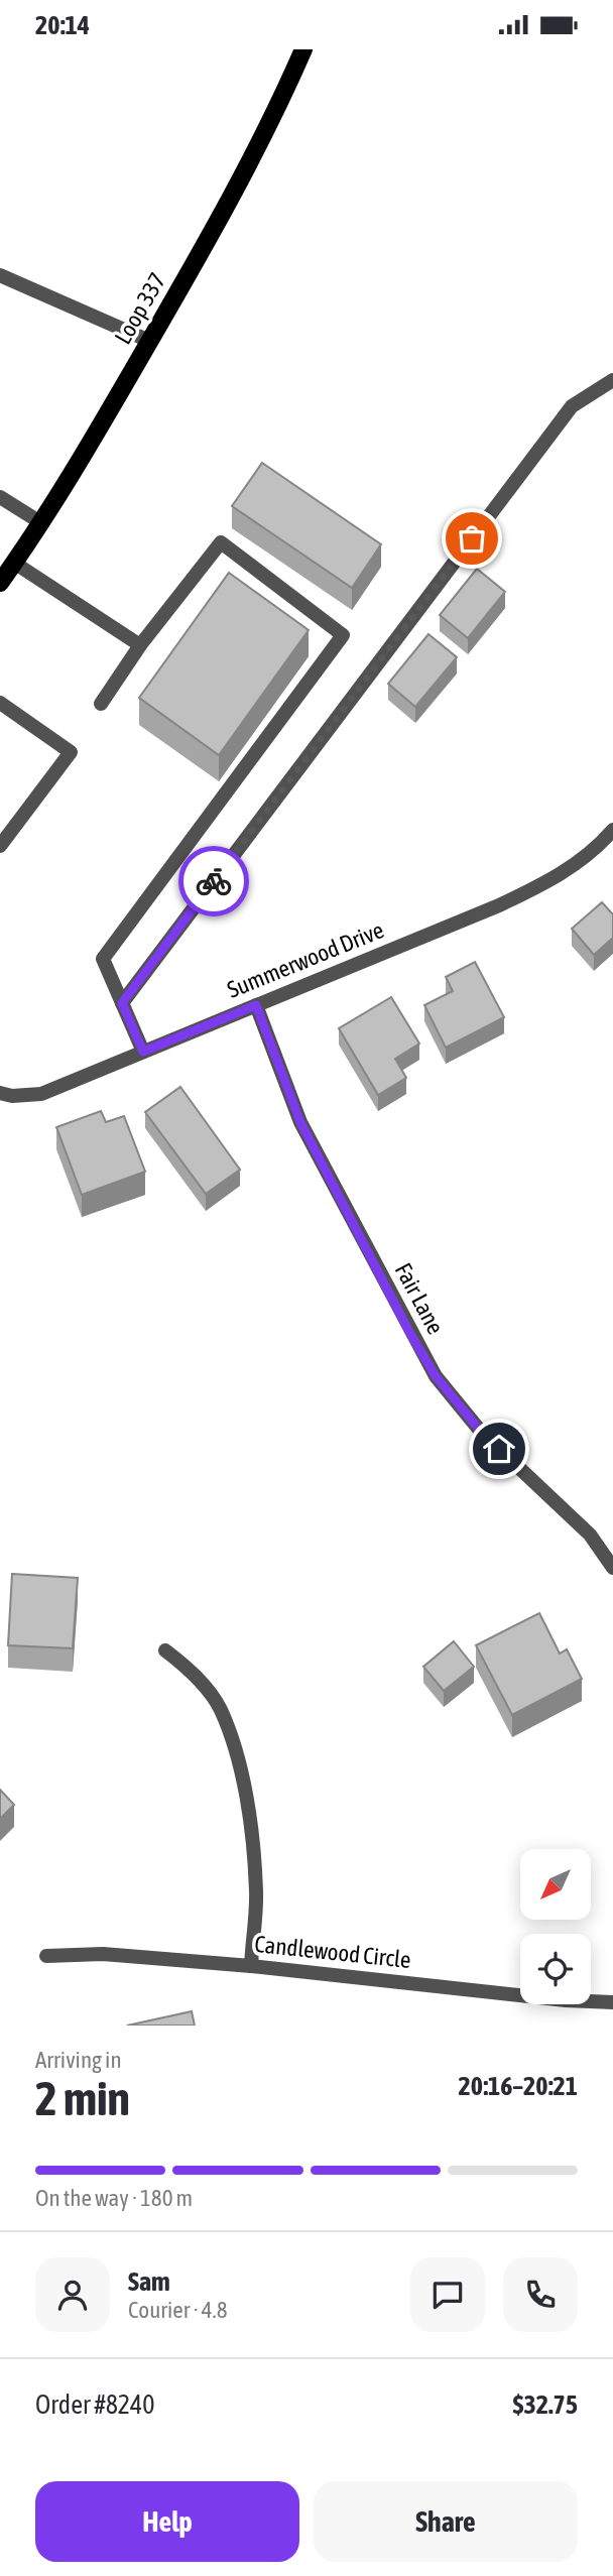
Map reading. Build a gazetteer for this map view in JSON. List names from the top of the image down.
{
  "streets": {
    "main road": ["Loop 337"],
    "street": ["Summerwood Drive", "Fair Lane", "Candlewood Circle"]
  },
  "crossings": [
    ["Summerwood Drive", "Fair Lane"]
  ],
  "north": "bottom left",
  "page": {
    "status": "20:14",
    "heading": ["2 min", "Arriving in", "20:16–20:21"],
    "panel": [
      "Sam",
      "Courier · 4.8",
      "Order #8240",
      "$32.75"
    ],
    "bar": "On the way · 180 m",
    "buttons": ["Help", "Share"]
  }
}
